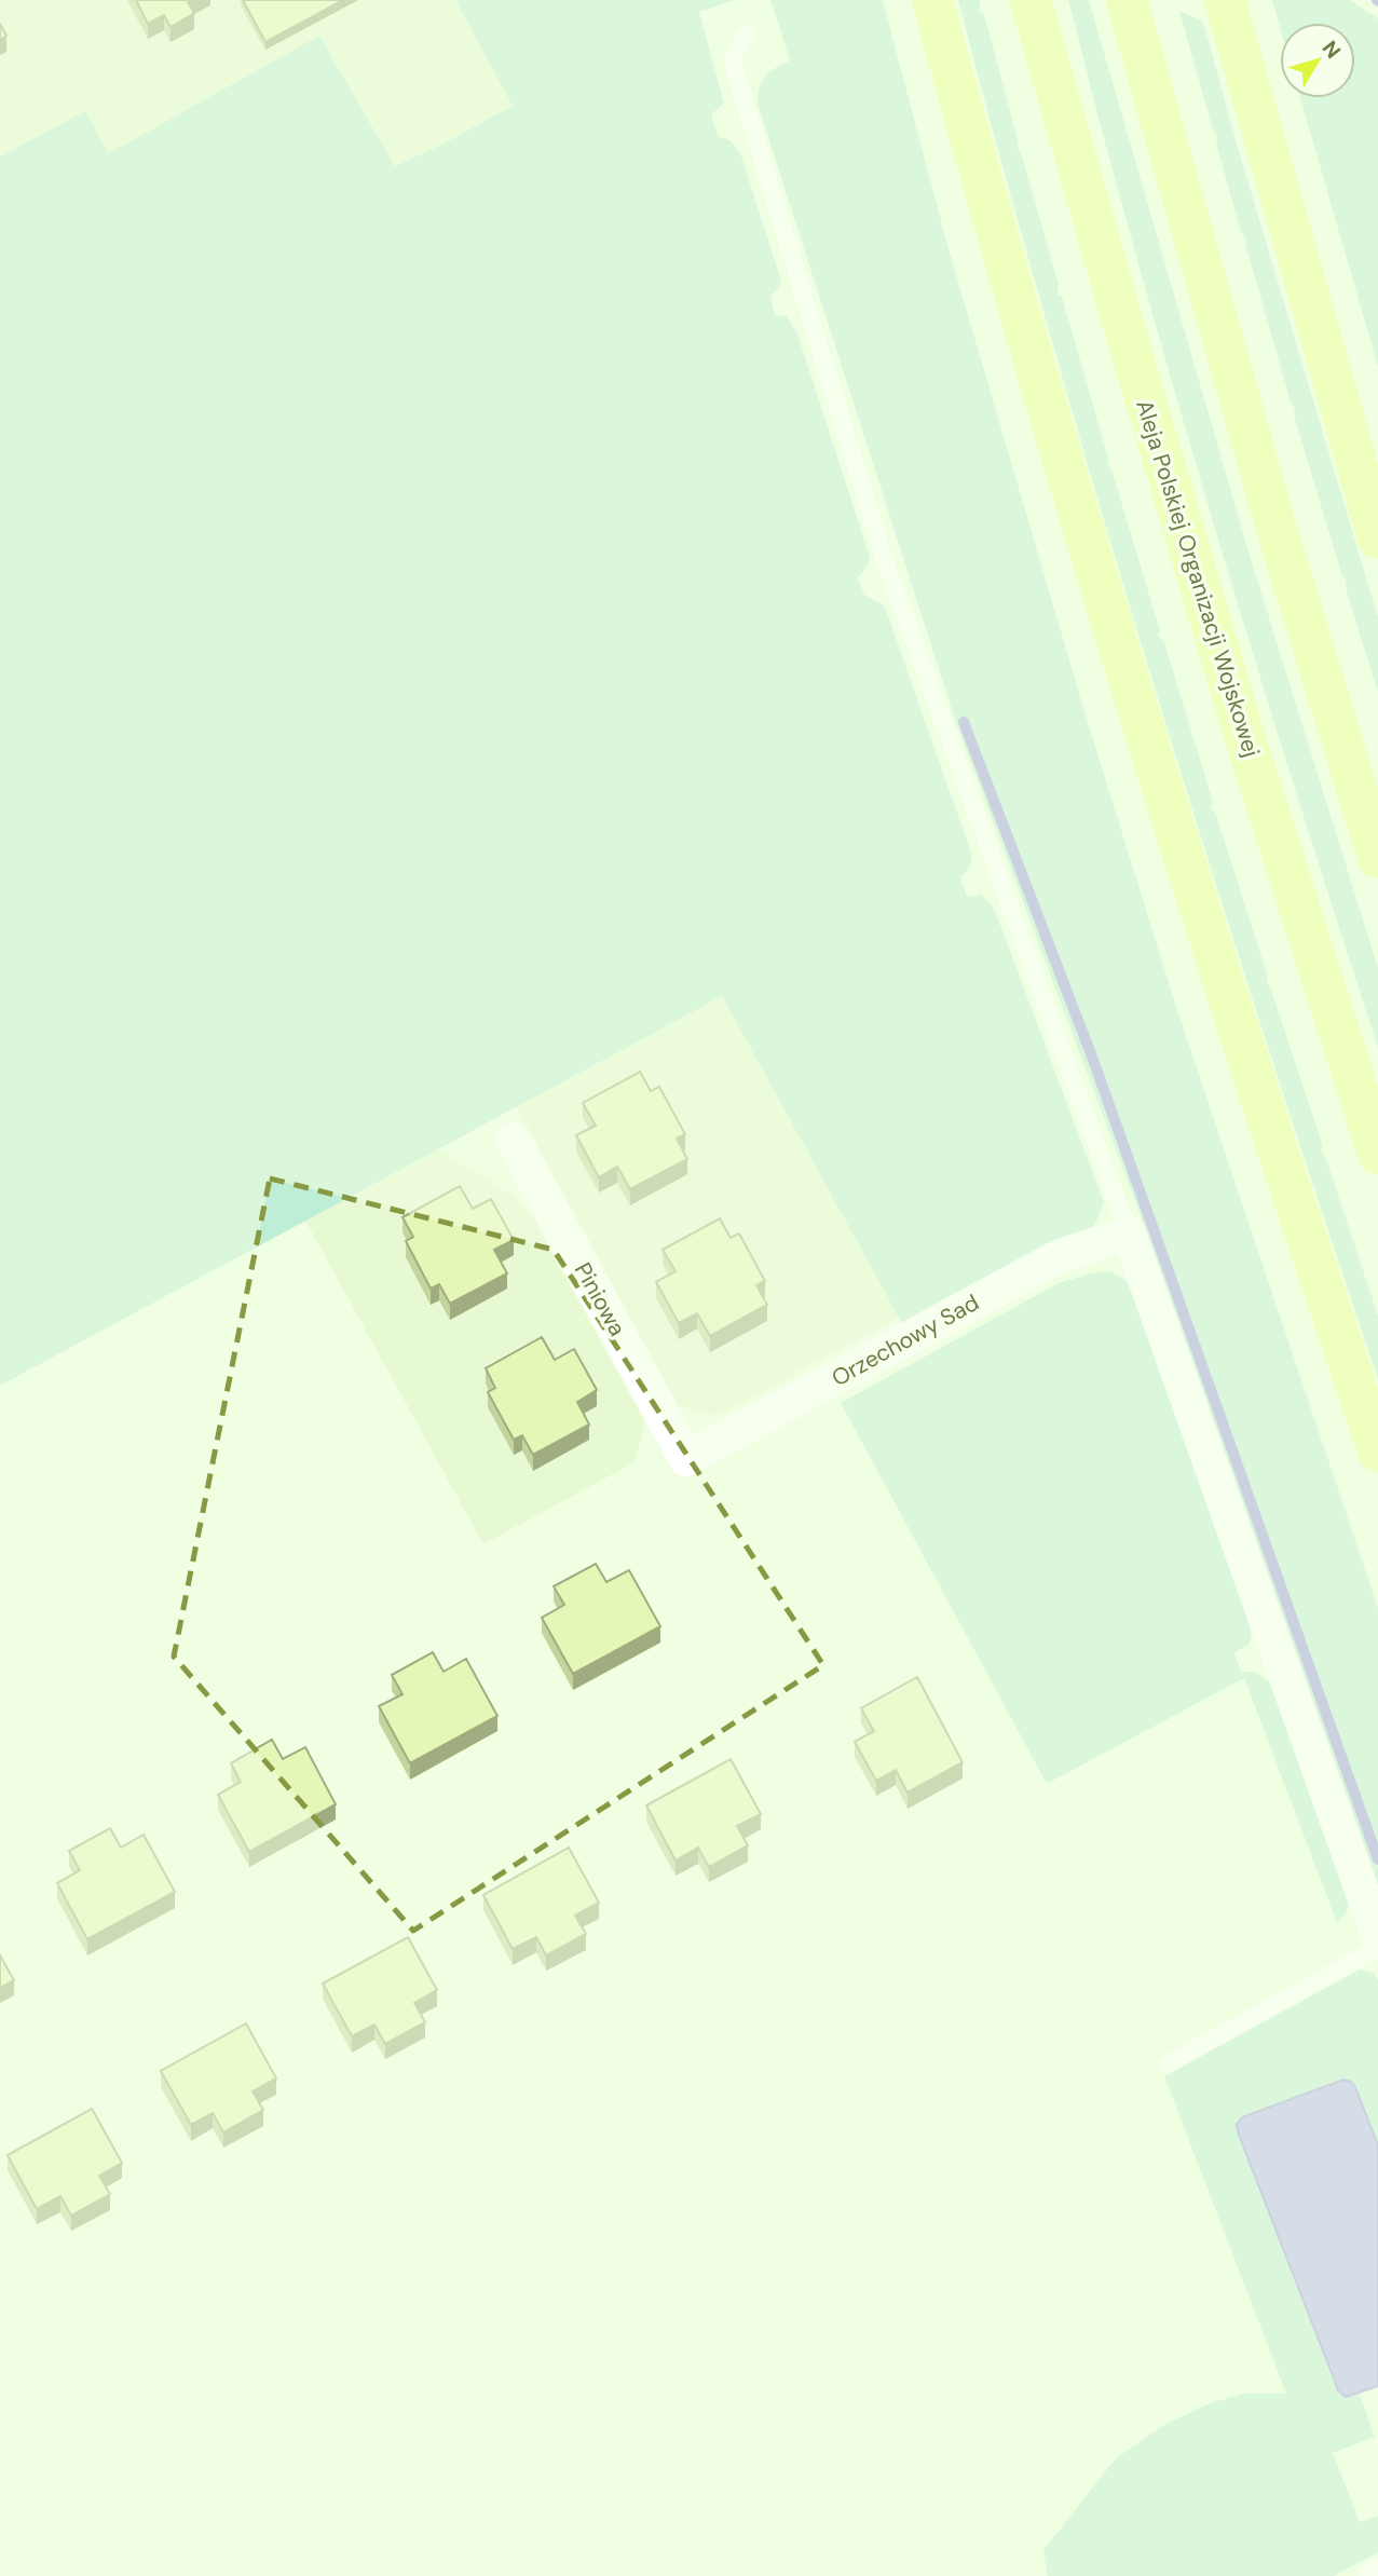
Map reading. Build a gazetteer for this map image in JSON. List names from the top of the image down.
{
  "streets": {
    "highway": ["Aleja Polskiej Organizacji Wojskowej"],
    "street": ["Piniowa", "Orzechowy Sad"]
  },
  "crossings": [
    ["Piniowa", "Orzechowy Sad"]
  ],
  "north": "top right"
}
